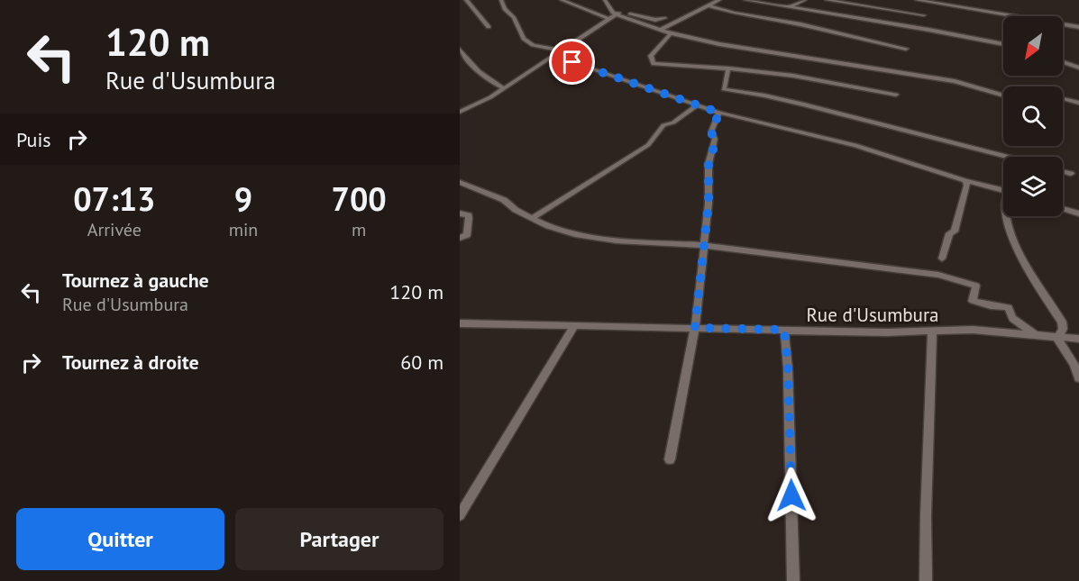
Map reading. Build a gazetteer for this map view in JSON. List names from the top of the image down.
{
  "streets": {
    "street": ["Rue d'Usumbura"]
  },
  "north": "bottom left",
  "page": {
    "turn": ["120 m", "Rue d'Usumbura"],
    "then": "Puis",
    "eta": [
      "07:13",
      "Arrivée",
      "9",
      "min",
      "700",
      "m"
    ],
    "list": [
      {
        "name": "Tournez à gauche",
        "note": "Rue d'Usumbura",
        "value": "120 m"
      },
      {
        "name": "Tournez à droite",
        "value": "60 m"
      }
    ],
    "buttons": ["Quitter", "Partager"]
  }
}
